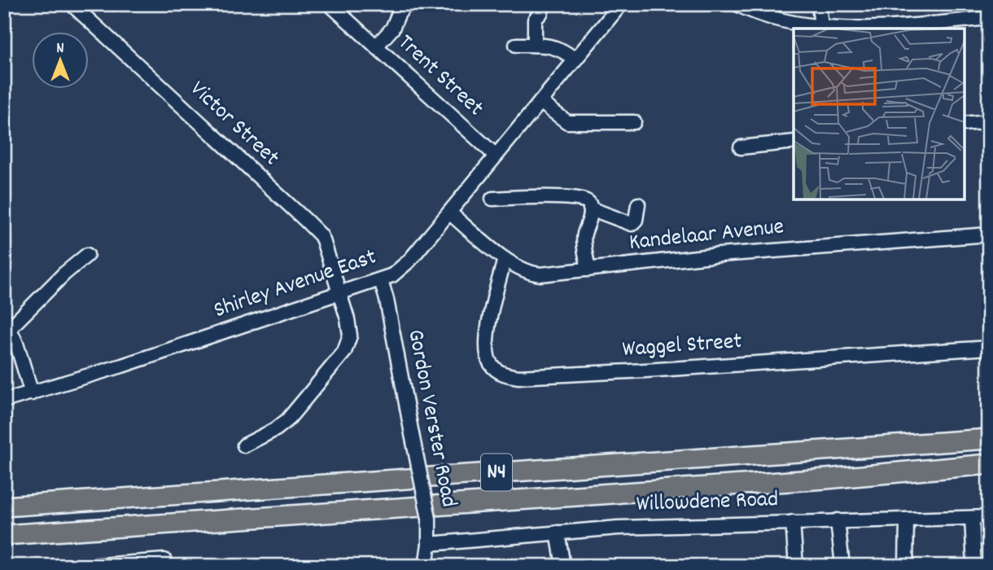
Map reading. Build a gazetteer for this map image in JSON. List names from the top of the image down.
{
  "streets": {
    "highway": ["N4"],
    "street": [
      "Trent Street",
      "Victor Street",
      "Kandelaar Avenue",
      "Shirley Avenue East",
      "Waggel Street",
      "Gordon Verster Road",
      "Willowdene Road"
    ]
  },
  "crossings": [
    ["Trent Street", "Shirley Avenue East"],
    ["Victor Street", "Shirley Avenue East"],
    ["Kandelaar Avenue", "Shirley Avenue East"],
    ["Kandelaar Avenue", "Waggel Street"],
    ["Shirley Avenue East", "Gordon Verster Road"],
    ["Gordon Verster Road", "Willowdene Road"]
  ],
  "north": "top"
}
